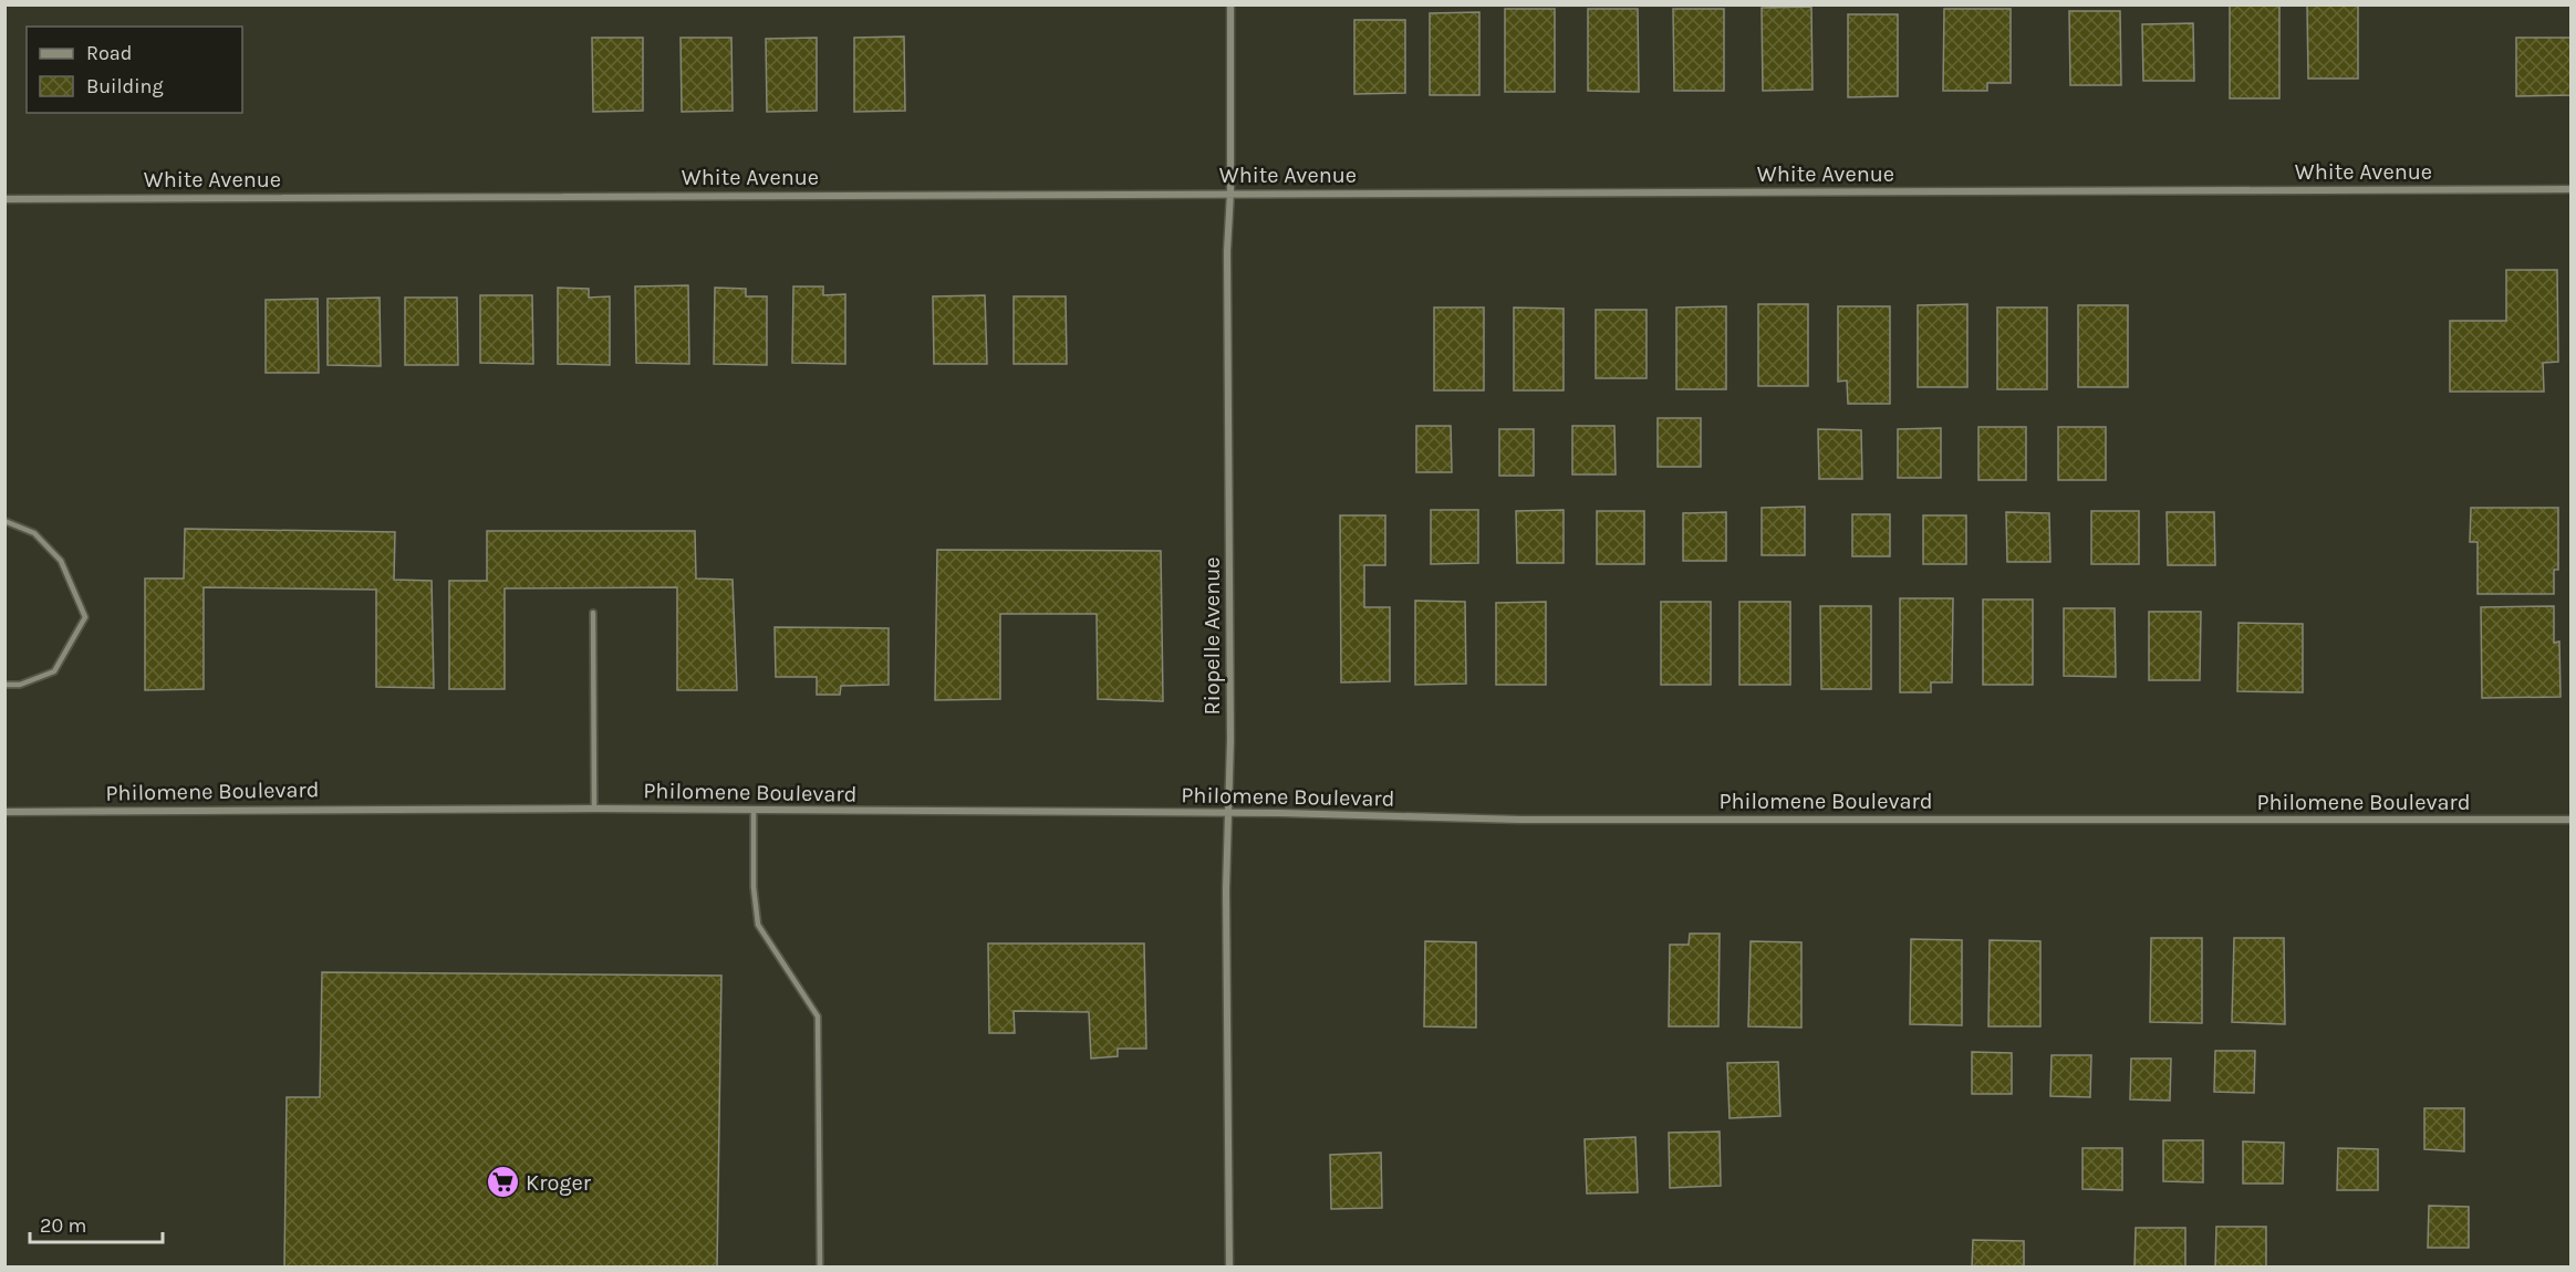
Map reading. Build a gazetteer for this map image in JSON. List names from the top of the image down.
{
  "streets": {
    "street": ["White Avenue", "Riopelle Avenue", "Philomene Boulevard"]
  },
  "crossings": [
    ["White Avenue", "Riopelle Avenue"],
    ["Riopelle Avenue", "Philomene Boulevard"]
  ],
  "places": {
    "supermarket": ["Kroger"]
  },
  "legend": ["Road", "Building"],
  "scale_bar": "20 m"
}
